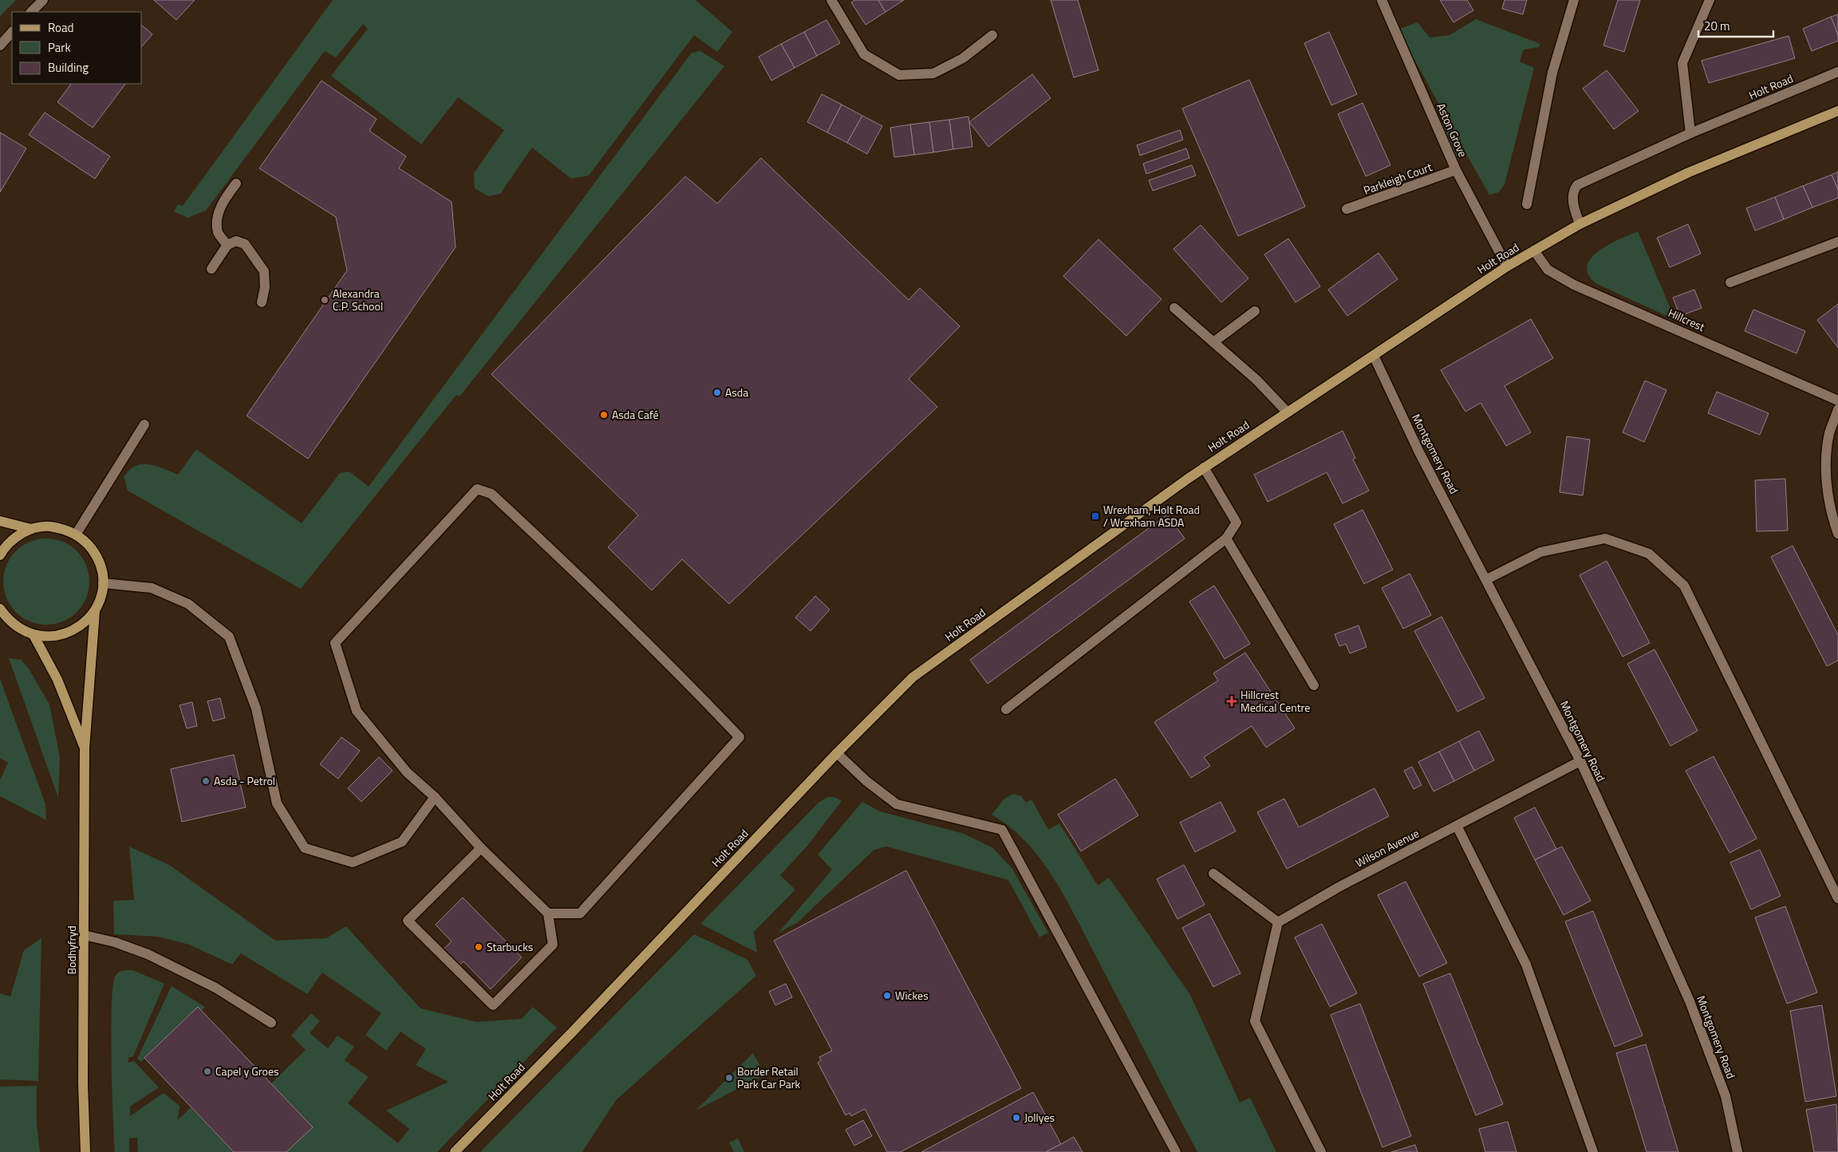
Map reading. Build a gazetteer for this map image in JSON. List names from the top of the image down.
{
  "streets": {
    "main road": ["Holt Road", "Bodhyfryd"],
    "street": [
      "Aston Grove",
      "Parkleigh Court",
      "Hillcrest",
      "Montgomery Road",
      "Wilson Avenue"
    ]
  },
  "crossings": [
    ["Holt Road", "Aston Grove"],
    ["Holt Road", "Hillcrest"],
    ["Holt Road", "Montgomery Road"],
    ["Aston Grove", "Parkleigh Court"],
    ["Montgomery Road", "Wilson Avenue"]
  ],
  "places": {
    "other": [
      "Alexandra C.P. School",
      "Asda",
      "Asda Café",
      "Asda - Petrol",
      "Starbucks",
      "Wickes",
      "Capel y Groes",
      "Border Retail Park Car Park",
      "Jollyes"
    ],
    "transit": ["Wrexham, Holt Road / Wrexham ASDA"],
    "health": ["Hillcrest Medical Centre"]
  },
  "legend": ["Road", "Park", "Building"],
  "scale_bar": "20 m"
}
